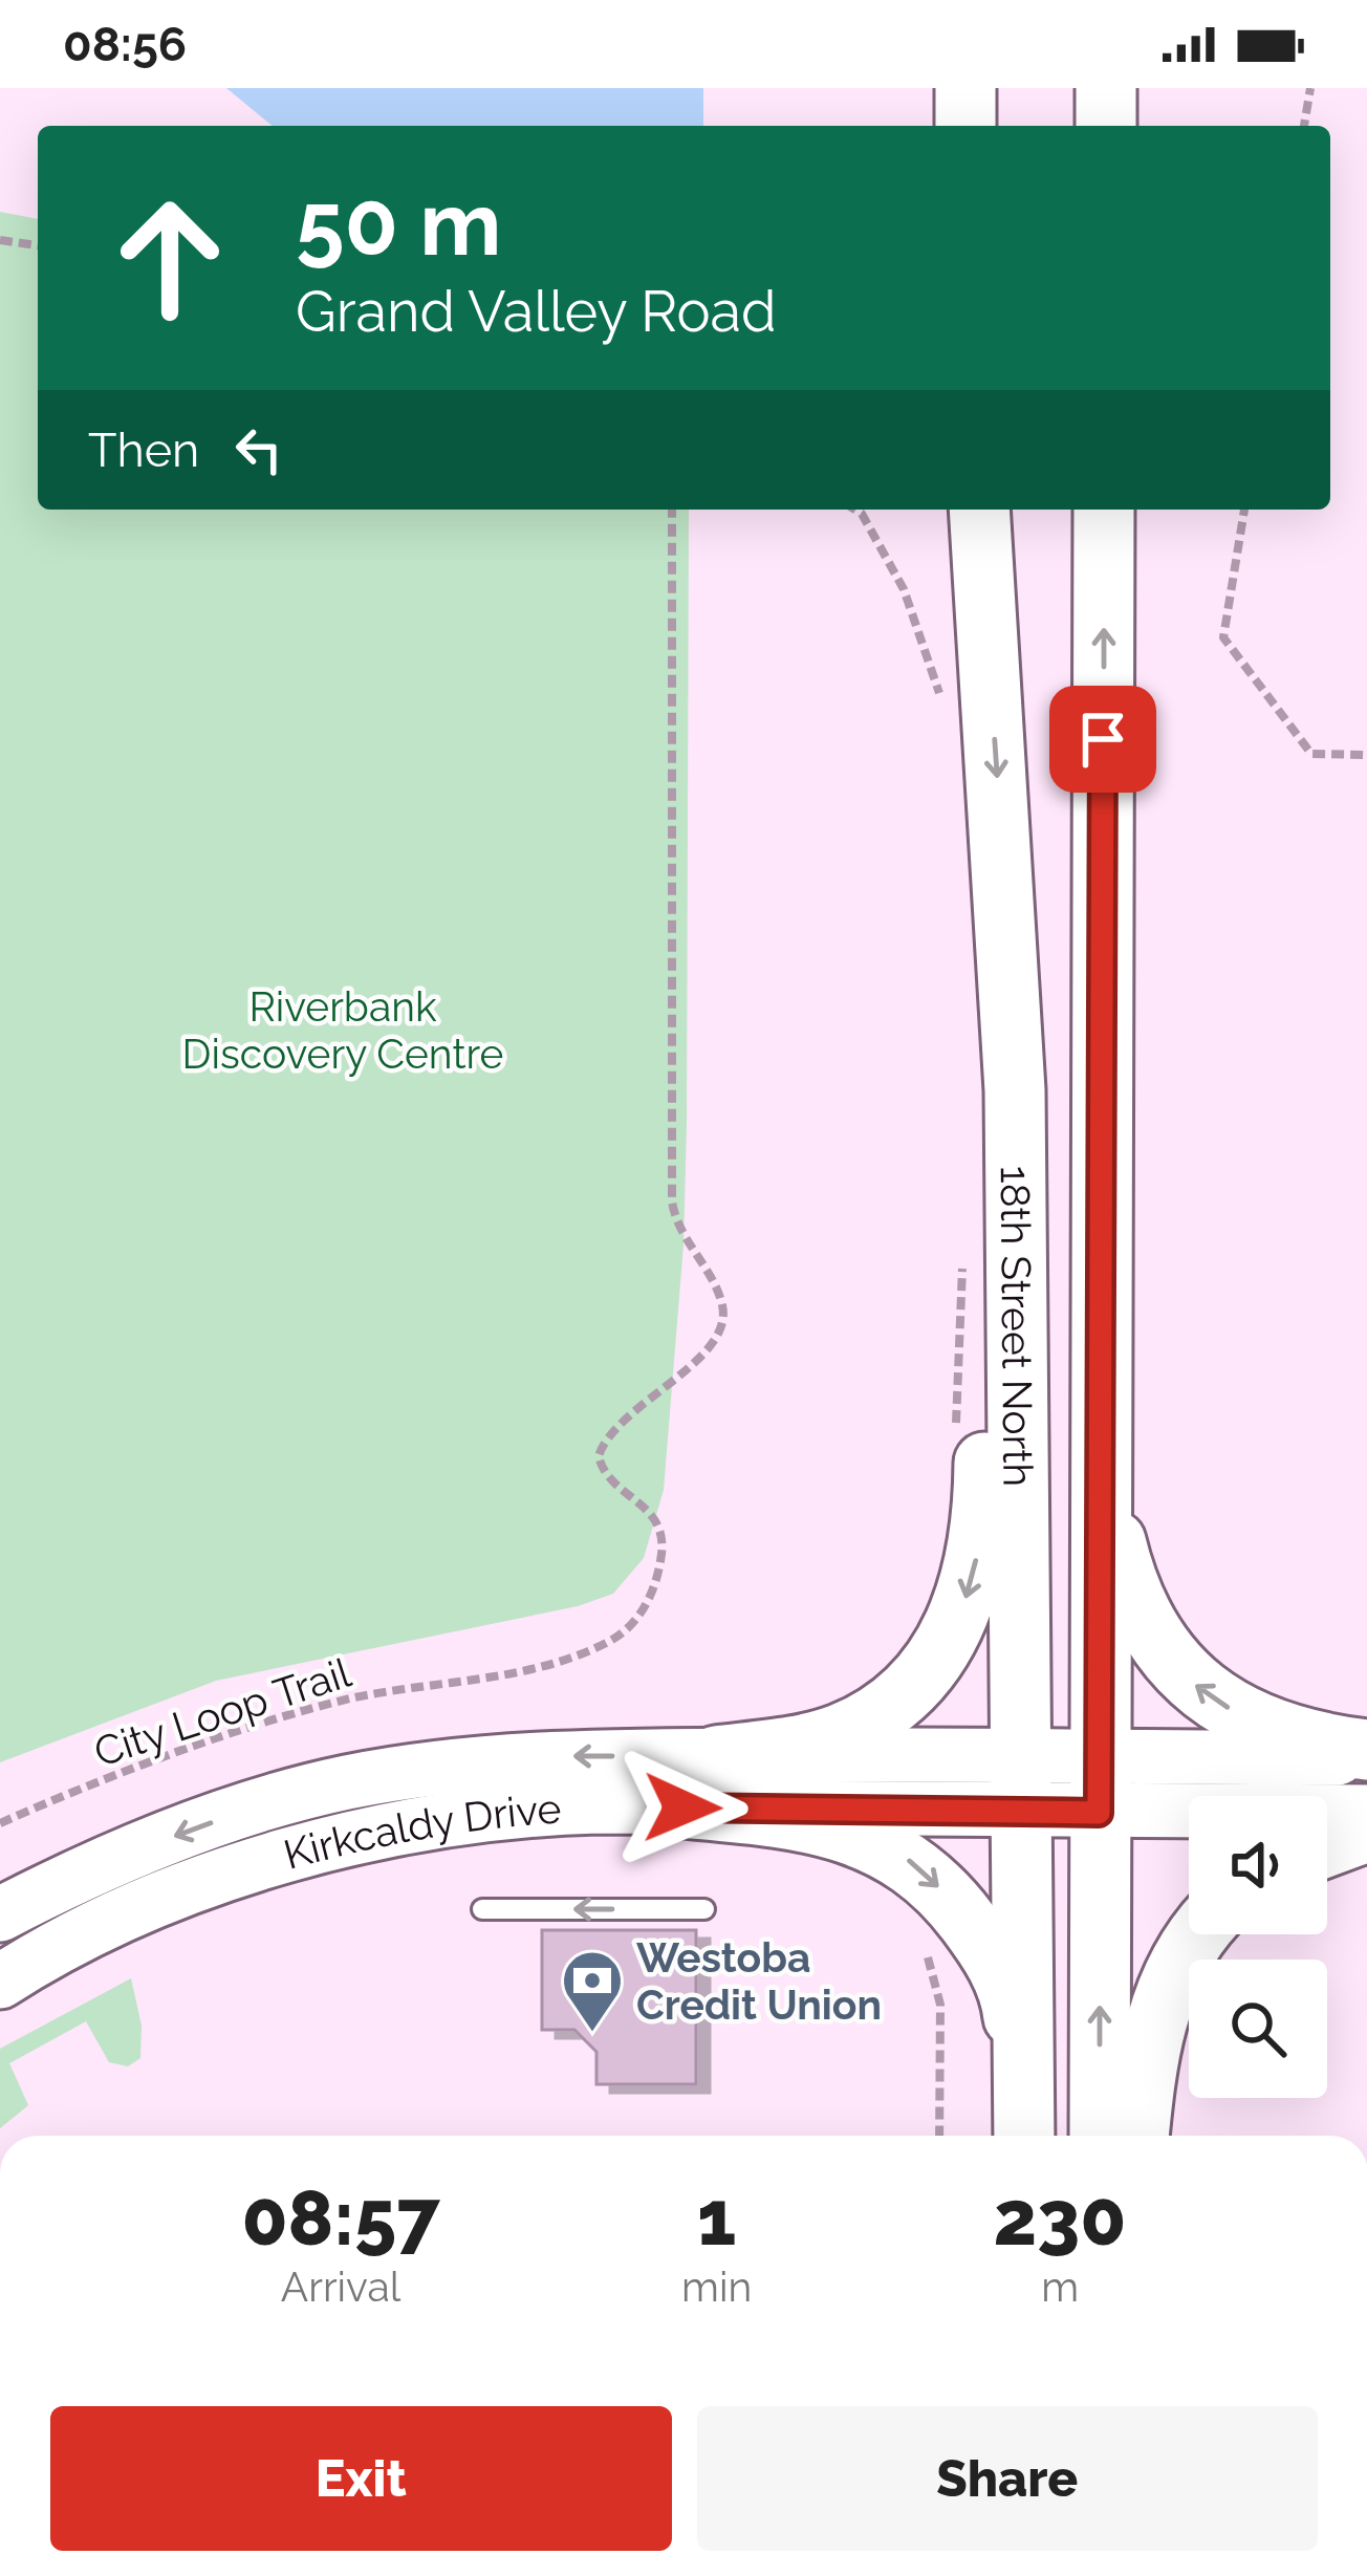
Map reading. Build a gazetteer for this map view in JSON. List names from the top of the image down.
{
  "streets": {
    "main road": ["18th Street North", "Kirkcaldy Drive"],
    "path": ["City Loop Trail"]
  },
  "crossings": [
    ["18th Street North", "Kirkcaldy Drive"]
  ],
  "parks": ["Riverbank Discovery Centre"],
  "places": {
    "bank": ["Westoba Credit Union"]
  },
  "page": {
    "status": "08:56",
    "turn": ["50 m", "Grand Valley Road"],
    "then": "Then",
    "eta": [
      "08:57",
      "Arrival",
      "1",
      "min",
      "230",
      "m"
    ],
    "buttons": ["Exit", "Share"]
  }
}
